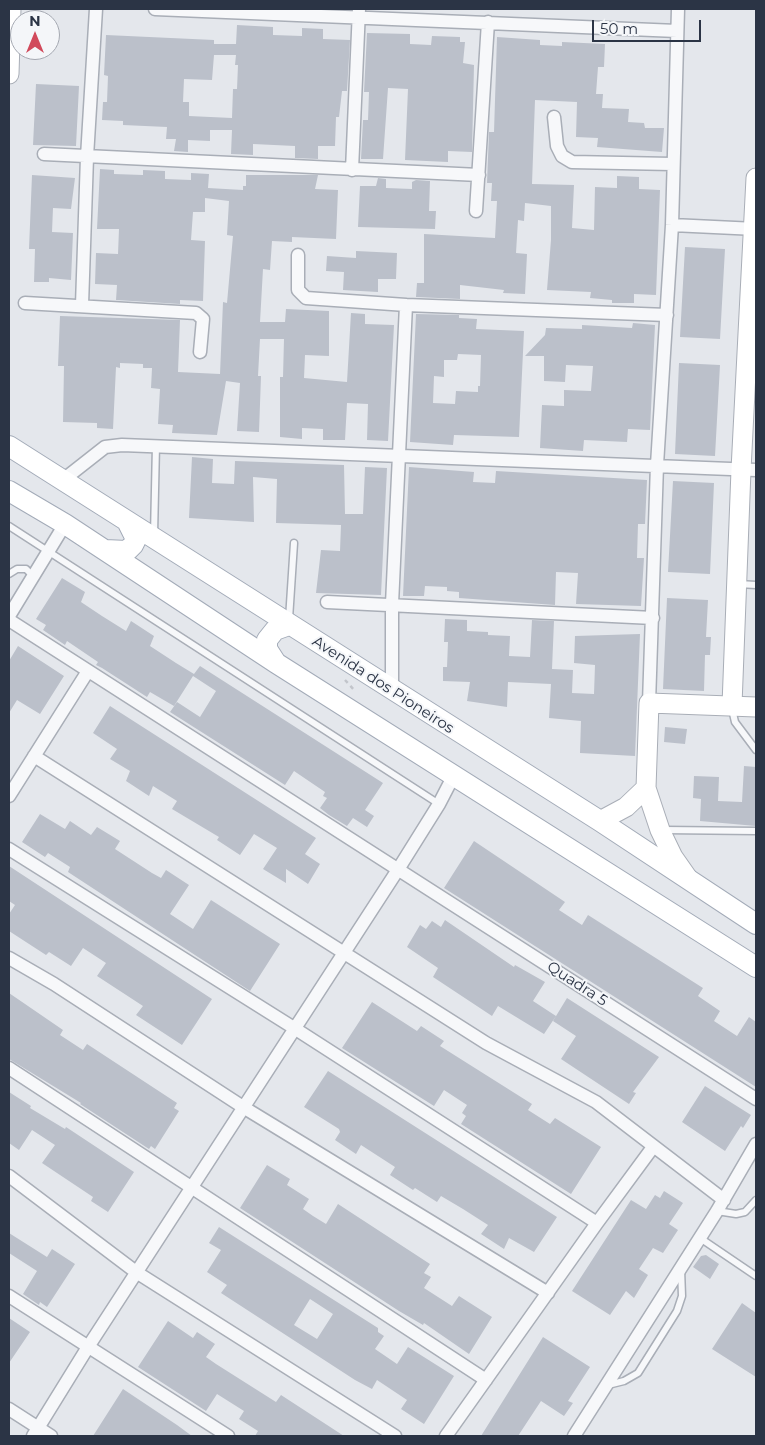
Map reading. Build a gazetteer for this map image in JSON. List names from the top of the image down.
{
  "streets": {
    "main road": ["Avenida dos Pioneiros"],
    "street": ["Quadra 5"]
  },
  "scale_bar": "50 m",
  "north": "top"
}
